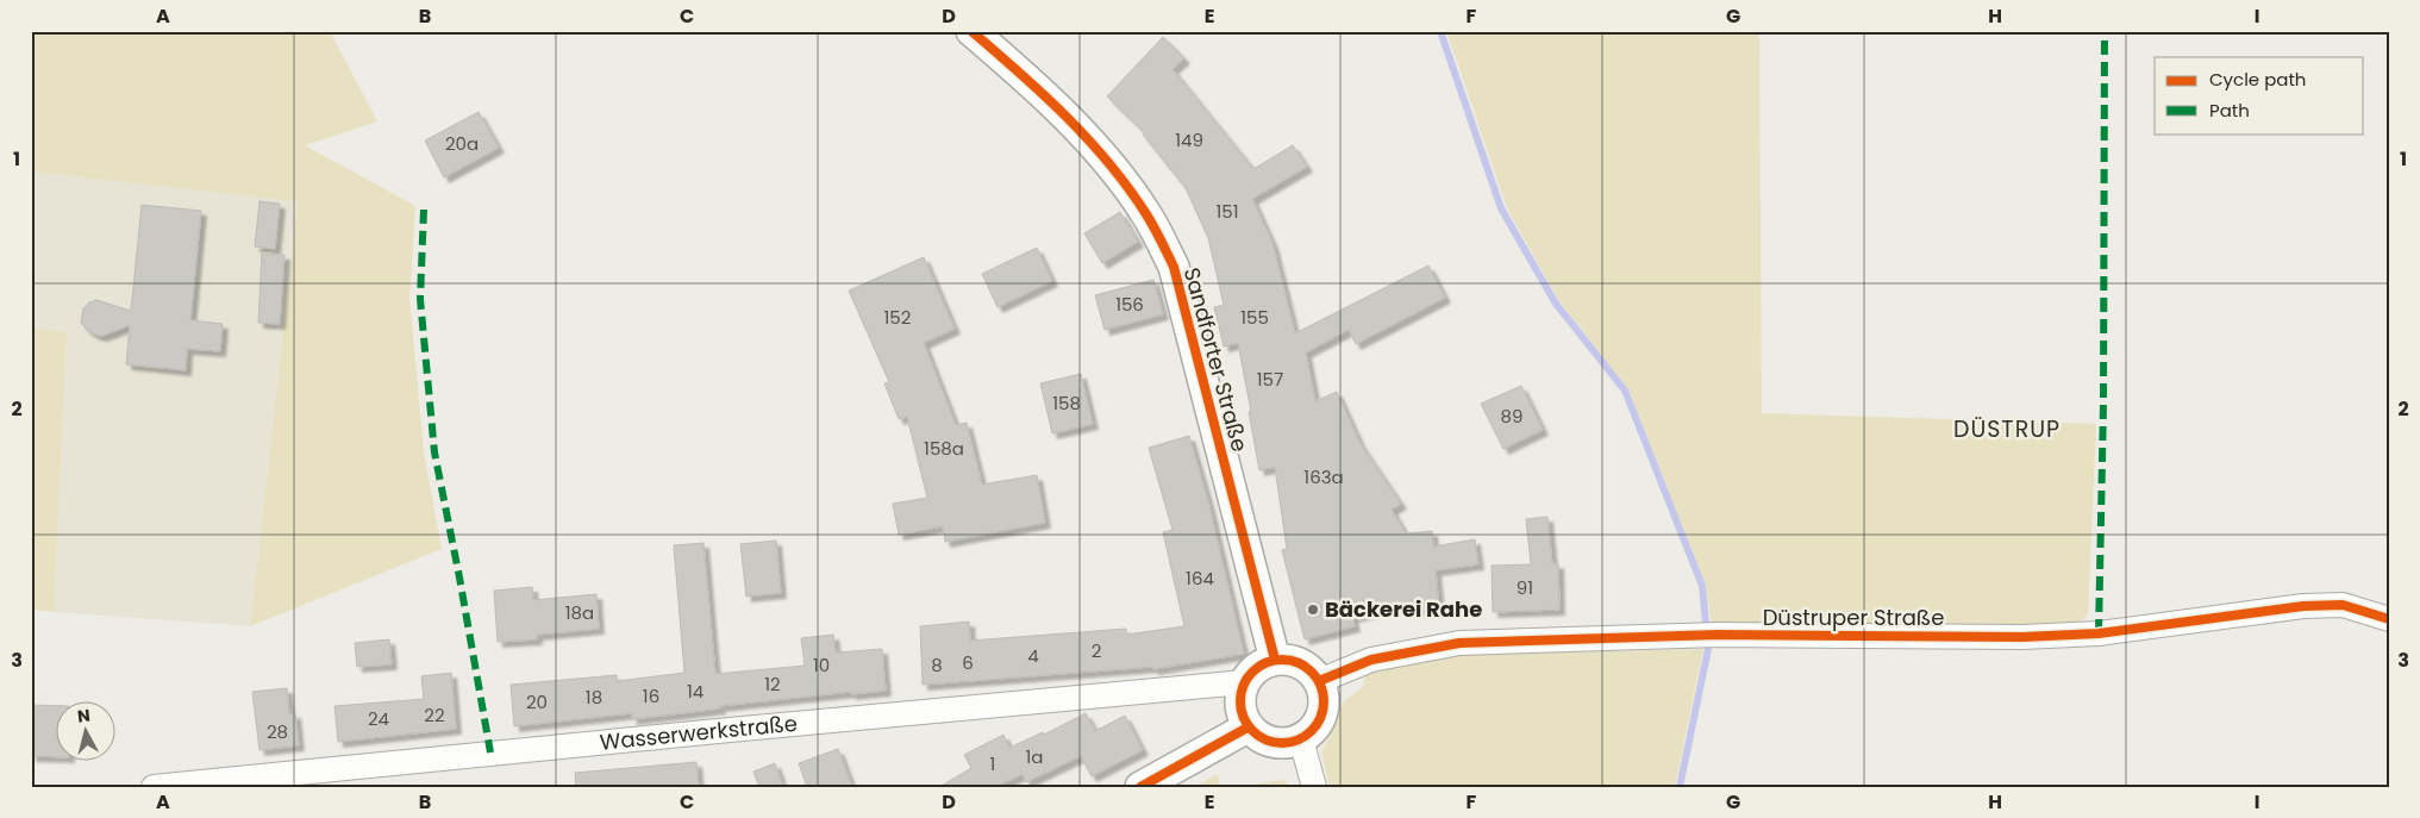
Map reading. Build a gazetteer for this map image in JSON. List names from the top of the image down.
{
  "streets": {
    "street": ["Sandforter Straße", "Düstruper Straße", "Wasserwerkstraße"]
  },
  "crossings": [
    ["Sandforter Straße", "Düstruper Straße"],
    ["Sandforter Straße", "Wasserwerkstraße"],
    ["Düstruper Straße", "Wasserwerkstraße"]
  ],
  "districts": ["DÜSTRUP"],
  "places": ["Bäckerei Rahe"],
  "house_numbers": [
    "149",
    "20a",
    "151",
    "156",
    "152",
    "155",
    "157",
    "158",
    "89",
    "158a",
    "163a",
    "164",
    "91",
    "18a",
    "2",
    "4",
    "6",
    "10",
    "8",
    "12",
    "14",
    "16",
    "18",
    "20",
    "22",
    "24",
    "28",
    "1a",
    "1"
  ],
  "legend": ["Cycle path", "Path"],
  "north": "top",
  "grid": {
    "columns": [
      "A",
      "B",
      "C",
      "D",
      "E",
      "F",
      "G",
      "H",
      "I"
    ],
    "rows": ["1", "2", "3"]
  }
}
